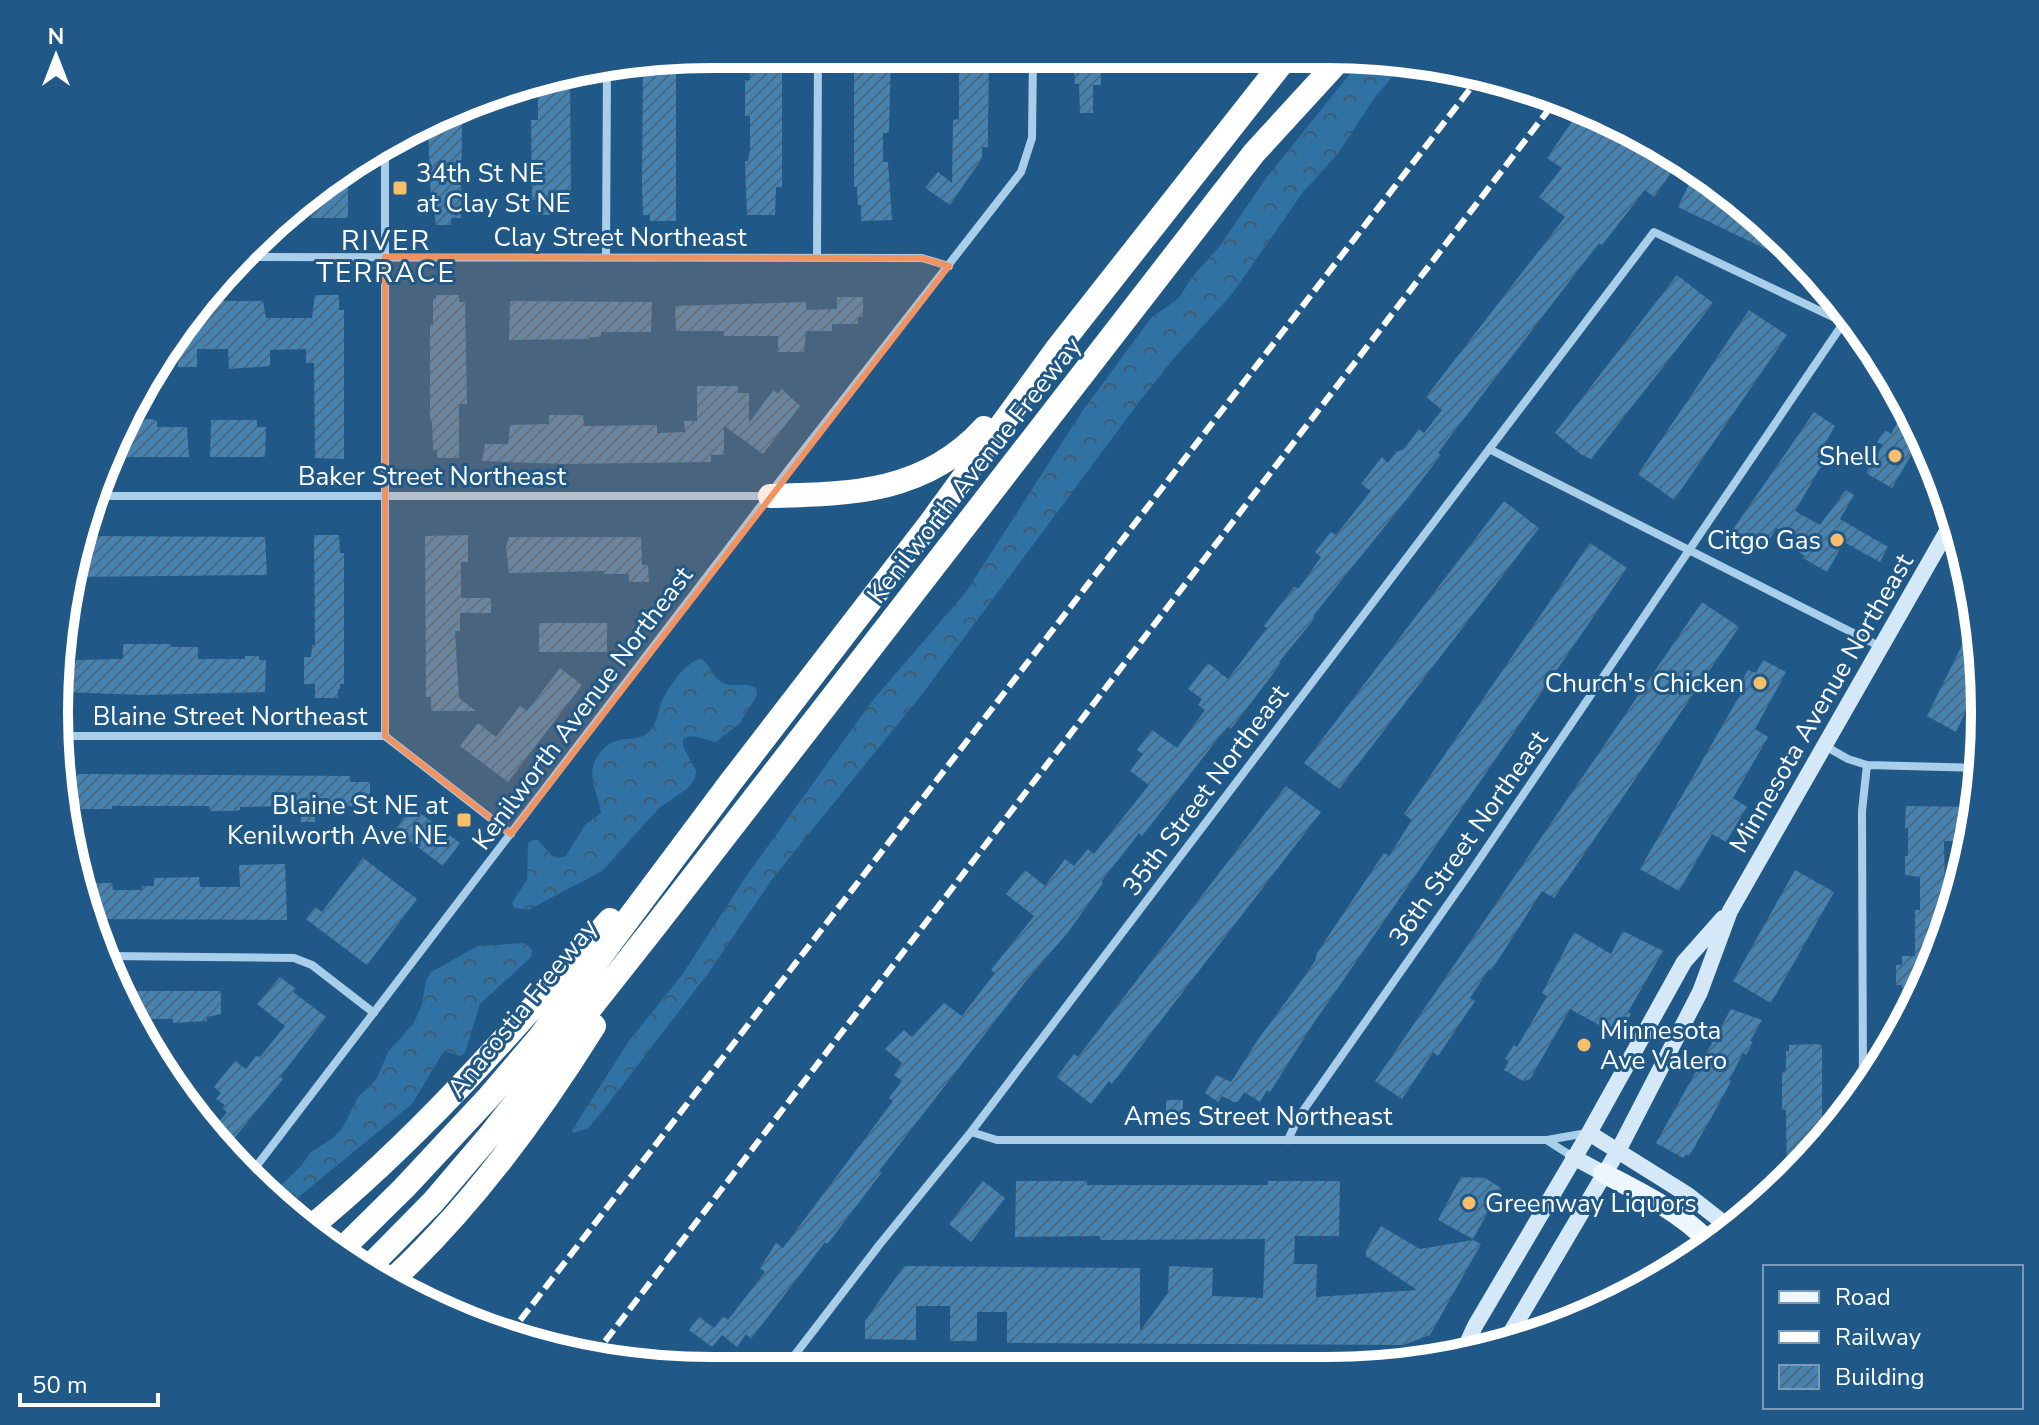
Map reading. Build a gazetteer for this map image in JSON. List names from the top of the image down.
{
  "streets": {
    "highway": ["Kenilworth Avenue Freeway", "Anacostia Freeway"],
    "main road": ["Minnesota Avenue Northeast"],
    "street": [
      "Clay Street Northeast",
      "Baker Street Northeast",
      "Kenilworth Avenue Northeast",
      "Blaine Street Northeast",
      "35th Street Northeast",
      "36th Street Northeast",
      "Ames Street Northeast"
    ]
  },
  "crossings": [
    ["Clay Street Northeast", "Kenilworth Avenue Northeast"],
    ["Kenilworth Avenue Freeway", "Anacostia Freeway"],
    ["Baker Street Northeast", "Kenilworth Avenue Northeast"],
    ["Minnesota Avenue Northeast", "Ames Street Northeast"],
    ["Kenilworth Avenue Northeast", "Blaine Street Northeast"],
    ["35th Street Northeast", "Ames Street Northeast"],
    ["36th Street Northeast", "Ames Street Northeast"]
  ],
  "districts": ["RIVER TERRACE"],
  "places": {
    "transit": ["34th St NE at Clay St NE", "Blaine St NE at Kenilworth Ave NE"],
    "other": [
      "Shell",
      "Citgo Gas",
      "Church's Chicken",
      "Minnesota Ave Valero",
      "Greenway Liquors"
    ]
  },
  "legend": ["Road", "Railway", "Building"],
  "scale_bar": "50 m",
  "north": "top"
}
